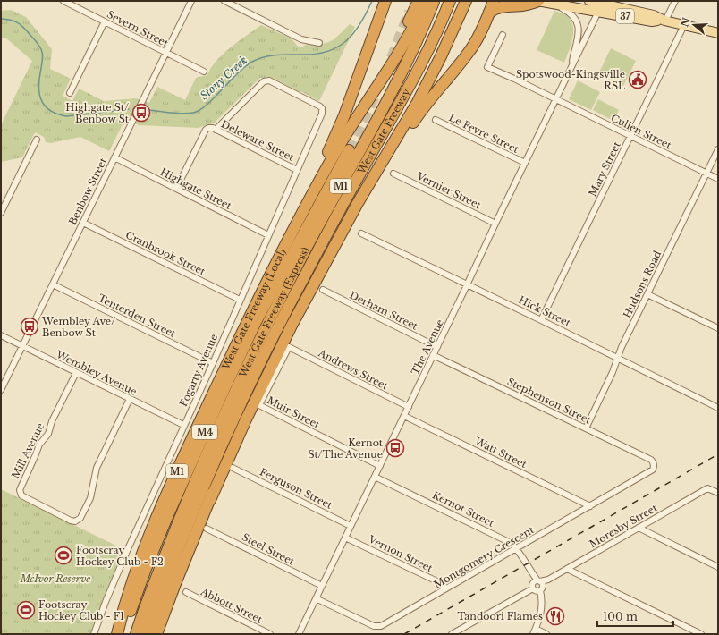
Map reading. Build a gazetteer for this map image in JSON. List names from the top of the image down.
{
  "streets": {
    "highway": [
      "West Gate Freeway",
      "M1",
      "West Gate Freeway (Local)",
      "West Gate Freeway (Express)",
      "M4"
    ],
    "main road": ["37"],
    "street": [
      "Severn Street",
      "Cullen Street",
      "Le Fevre Street",
      "Deleware Street",
      "Mary Street",
      "Highgate Street",
      "Vernier Street",
      "Benbow Street",
      "Cranbrook Street",
      "Hudsons Road",
      "Derham Street",
      "Hick Street",
      "Tenterden Street",
      "The Avenue",
      "Andrews Street",
      "Fogarty Avenue",
      "Wembley Avenue",
      "Stephenson Street",
      "Muir Street",
      "Mill Avenue",
      "Watt Street",
      "Ferguson Street",
      "Kernot Street",
      "Moresby Street",
      "Steel Street",
      "Vernon Street",
      "Montgomery Crescent",
      "Abbott Street"
    ]
  },
  "crossings": [
    ["37", "Mary Street"],
    ["37", "The Avenue"],
    ["Severn Street", "Benbow Street"],
    ["West Gate Freeway", "M1"],
    ["West Gate Freeway", "West Gate Freeway (Express)"],
    ["Cullen Street", "Mary Street"],
    ["Cullen Street", "Hudsons Road"],
    ["Cullen Street", "The Avenue"],
    ["Le Fevre Street", "The Avenue"],
    ["Deleware Street", "Fogarty Avenue"],
    ["Mary Street", "Hick Street"],
    ["M1", "West Gate Freeway (Express)"],
    ["Highgate Street", "Benbow Street"],
    ["Highgate Street", "Fogarty Avenue"],
    ["Vernier Street", "The Avenue"],
    ["Benbow Street", "Cranbrook Street"],
    ["Benbow Street", "Tenterden Street"],
    ["Benbow Street", "Wembley Avenue"],
    ["Cranbrook Street", "Fogarty Avenue"],
    ["Hudsons Road", "Hick Street"],
    ["Hudsons Road", "Stephenson Street"],
    ["Derham Street", "The Avenue"],
    ["Hick Street", "The Avenue"],
    ["Tenterden Street", "Fogarty Avenue"],
    ["The Avenue", "Andrews Street"],
    ["The Avenue", "Stephenson Street"],
    ["The Avenue", "Muir Street"],
    ["The Avenue", "Watt Street"],
    ["The Avenue", "Ferguson Street"],
    ["The Avenue", "Kernot Street"],
    ["The Avenue", "Steel Street"],
    ["The Avenue", "Vernon Street"],
    ["The Avenue", "Montgomery Crescent"],
    ["Andrews Street", "Muir Street"],
    ["Fogarty Avenue", "Wembley Avenue"],
    ["Wembley Avenue", "Mill Avenue"],
    ["Stephenson Street", "Montgomery Crescent"],
    ["Watt Street", "Montgomery Crescent"],
    ["Kernot Street", "Moresby Street"],
    ["Kernot Street", "Montgomery Crescent"],
    ["Vernon Street", "Montgomery Crescent"]
  ],
  "water": ["Stony Creek"],
  "parks": ["McIvor Reserve"],
  "places": {
    "public building": ["Spotswood-Kingsville RSL"],
    "bus stop": ["Highgate St/ Benbow St", "Wembley Ave/ Benbow St", "Kernot St/The Avenue"],
    "sports": ["Footscray Hockey Club - F2", "Footscray Hockey Club - F1"],
    "restaurant": ["Tandoori Flames"]
  },
  "scale_bar": "100 m",
  "north": "left"
}
